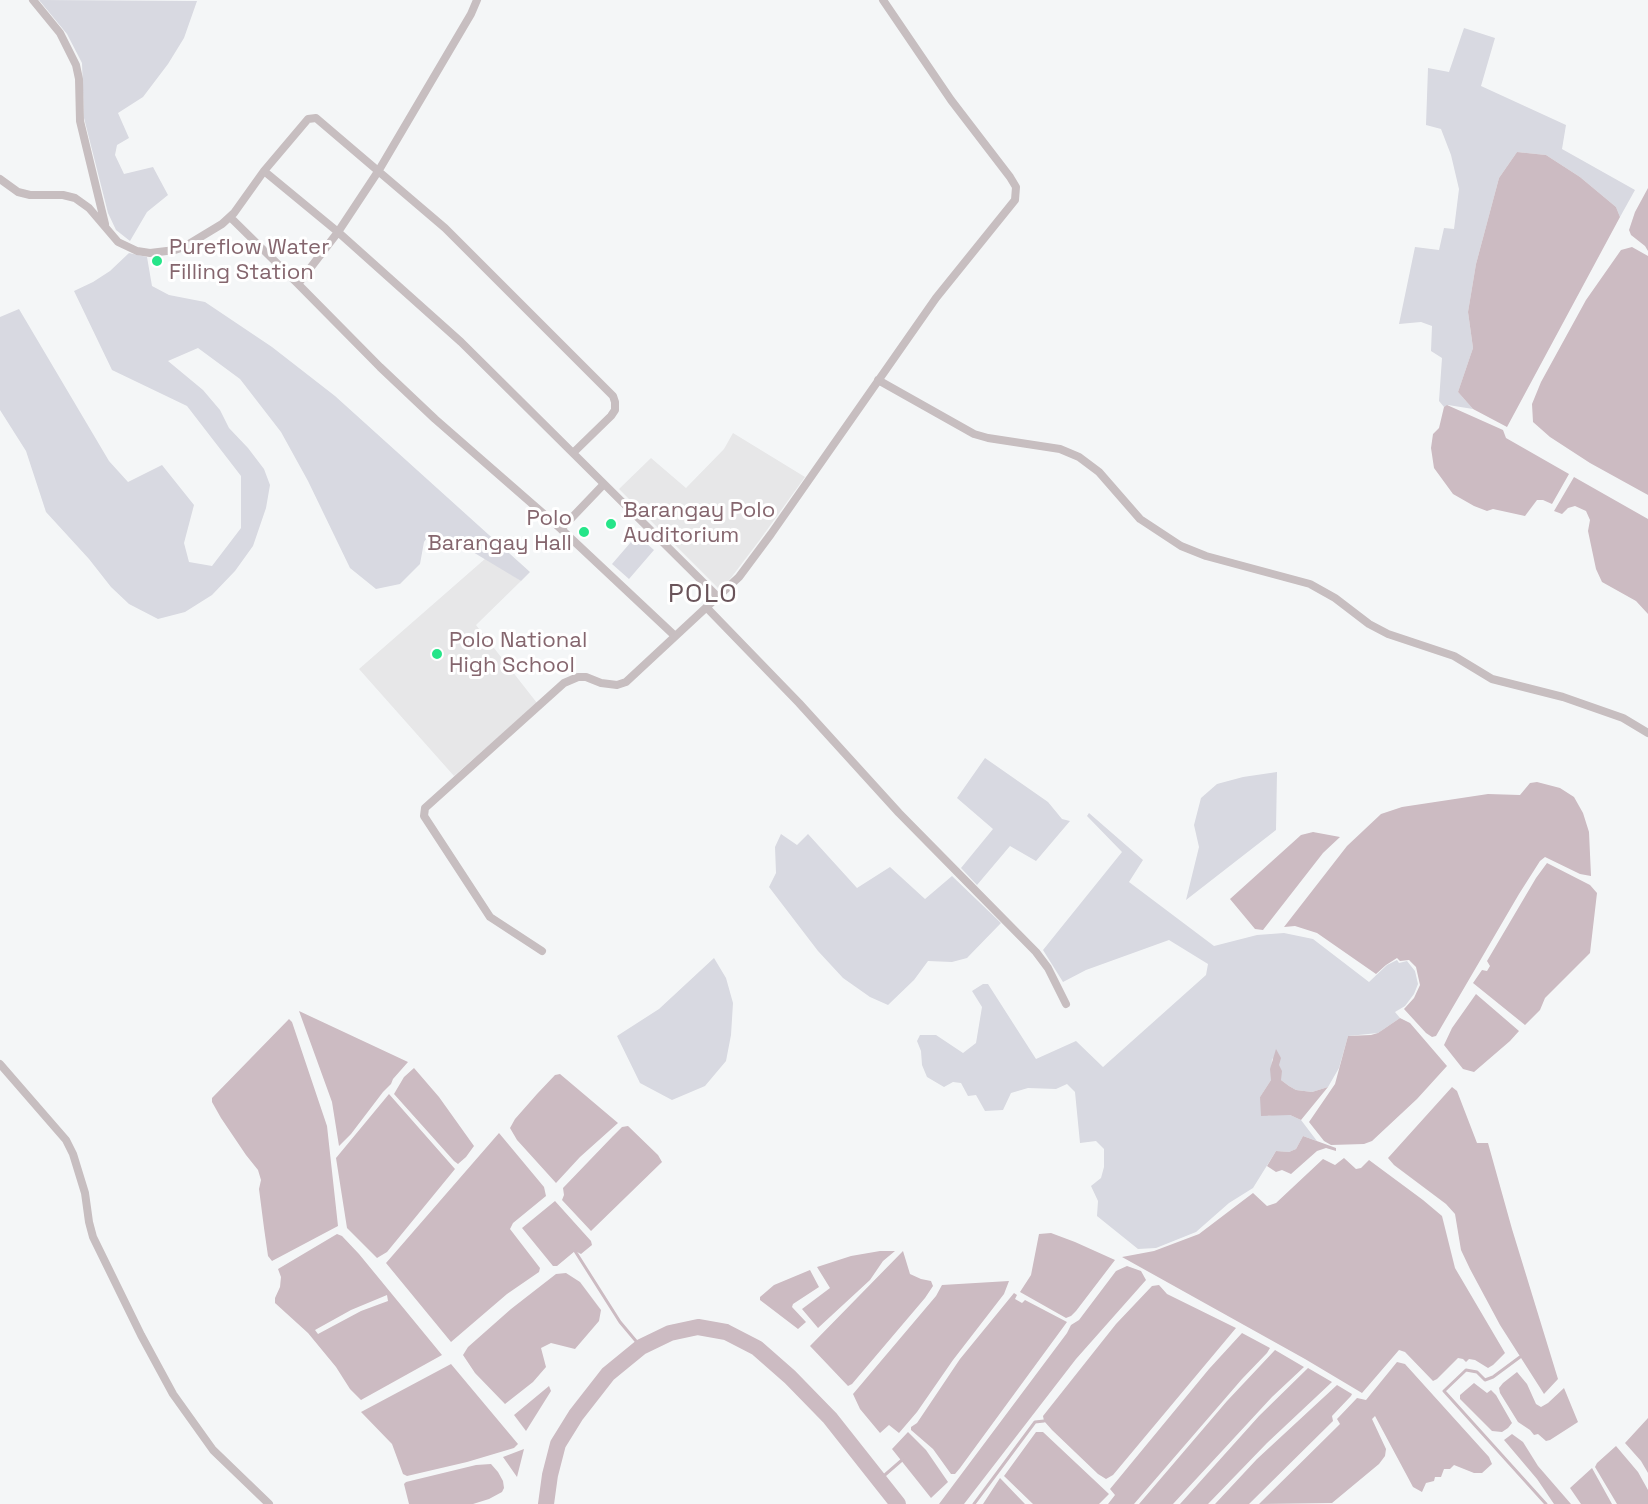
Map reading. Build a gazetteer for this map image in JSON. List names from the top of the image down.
{
  "districts": ["POLO"],
  "places": [
    "Pureflow Water Filling Station",
    "Barangay Polo Auditorium",
    "Polo Barangay Hall",
    "Polo National High School"
  ]
}
